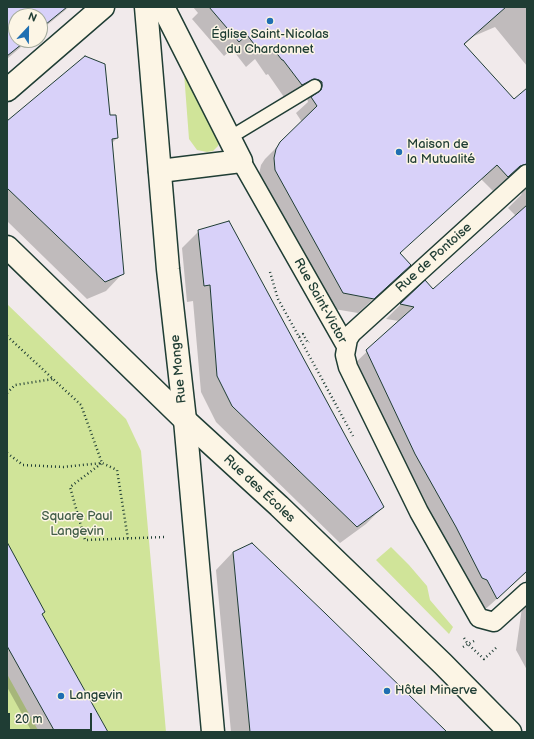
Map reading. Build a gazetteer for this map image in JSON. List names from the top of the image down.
{
  "streets": {
    "street": [
      "Rue de Pontoise",
      "Rue Saint-Victor",
      "Rue Monge",
      "Rue des Écoles"
    ]
  },
  "crossings": [
    ["Rue de Pontoise", "Rue Saint-Victor"],
    ["Rue Monge", "Rue des Écoles"]
  ],
  "parks": ["Square Paul Langevin"],
  "places": [
    "Église Saint-Nicolas du Chardonnet",
    "Maison de la Mutualité",
    "Hôtel Minerve",
    "Langevin"
  ],
  "scale_bar": "20 m",
  "north": "top"
}
